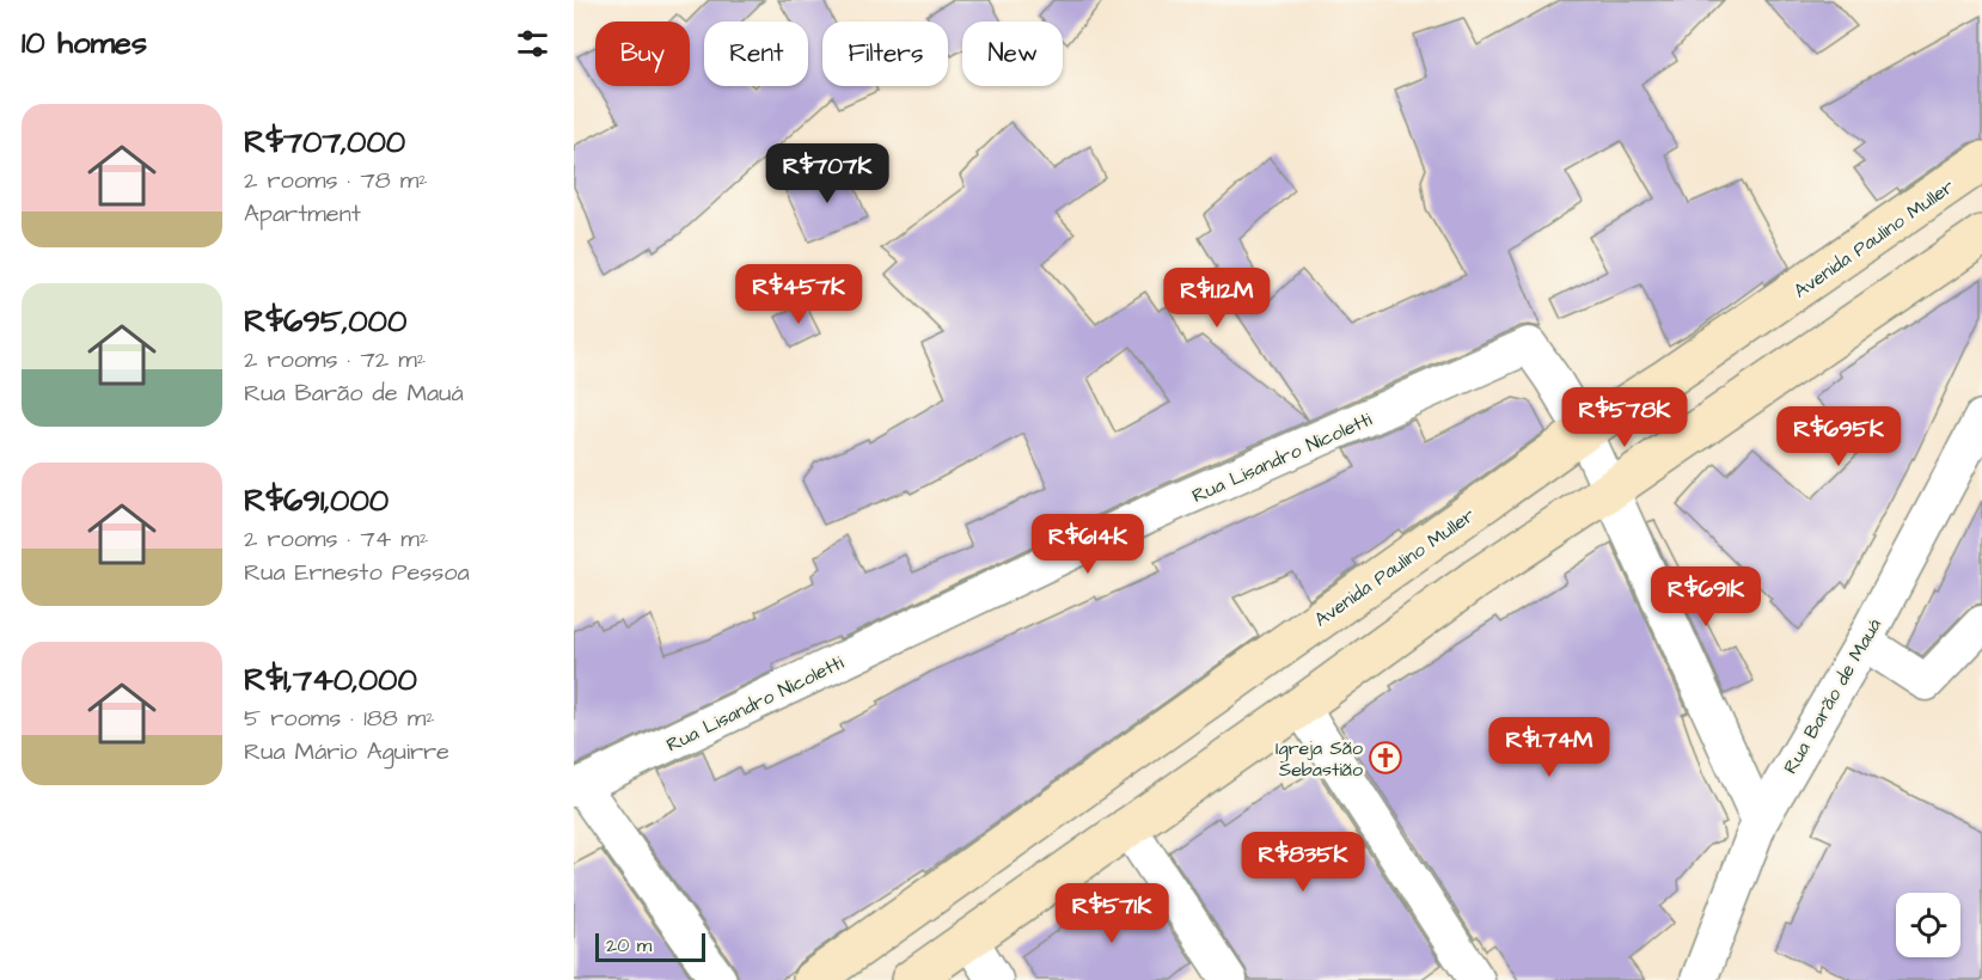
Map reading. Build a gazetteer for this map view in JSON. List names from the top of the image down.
{
  "streets": {
    "main road": ["Avenida Paulino Muller"],
    "street": ["Rua Lisandro Nicoletti", "Rua Barão de Mauá"]
  },
  "crossings": [
    ["Avenida Paulino Muller", "Rua Lisandro Nicoletti"],
    ["Rua Lisandro Nicoletti", "Rua Barão de Mauá"]
  ],
  "places": {
    "church": ["Igreja São Sebastião"]
  },
  "scale_bar": "20 m",
  "page": {
    "heading": "10 homes",
    "chip": [
      "Buy",
      "Rent",
      "Filters",
      "New"
    ],
    "list": [
      {
        "name": "R$707,000",
        "note": "2 rooms · 78 m² · Apartment"
      },
      {
        "name": "R$695,000",
        "note": "2 rooms · 72 m² · Rua Barão de Mauá"
      },
      {
        "name": "R$691,000",
        "note": "2 rooms · 74 m² · Rua Ernesto Pessoa"
      },
      {
        "name": "R$1,740,000",
        "note": "5 rooms · 188 m² · Rua Mário Aguirre"
      }
    ],
    "price": [
      "R$707K",
      "R$457K",
      "R$1.12M",
      "R$578K",
      "R$695K",
      "R$614K",
      "R$691K",
      "R$1.74M",
      "R$835K",
      "R$571K"
    ],
    "scale": "20 m"
  }
}
